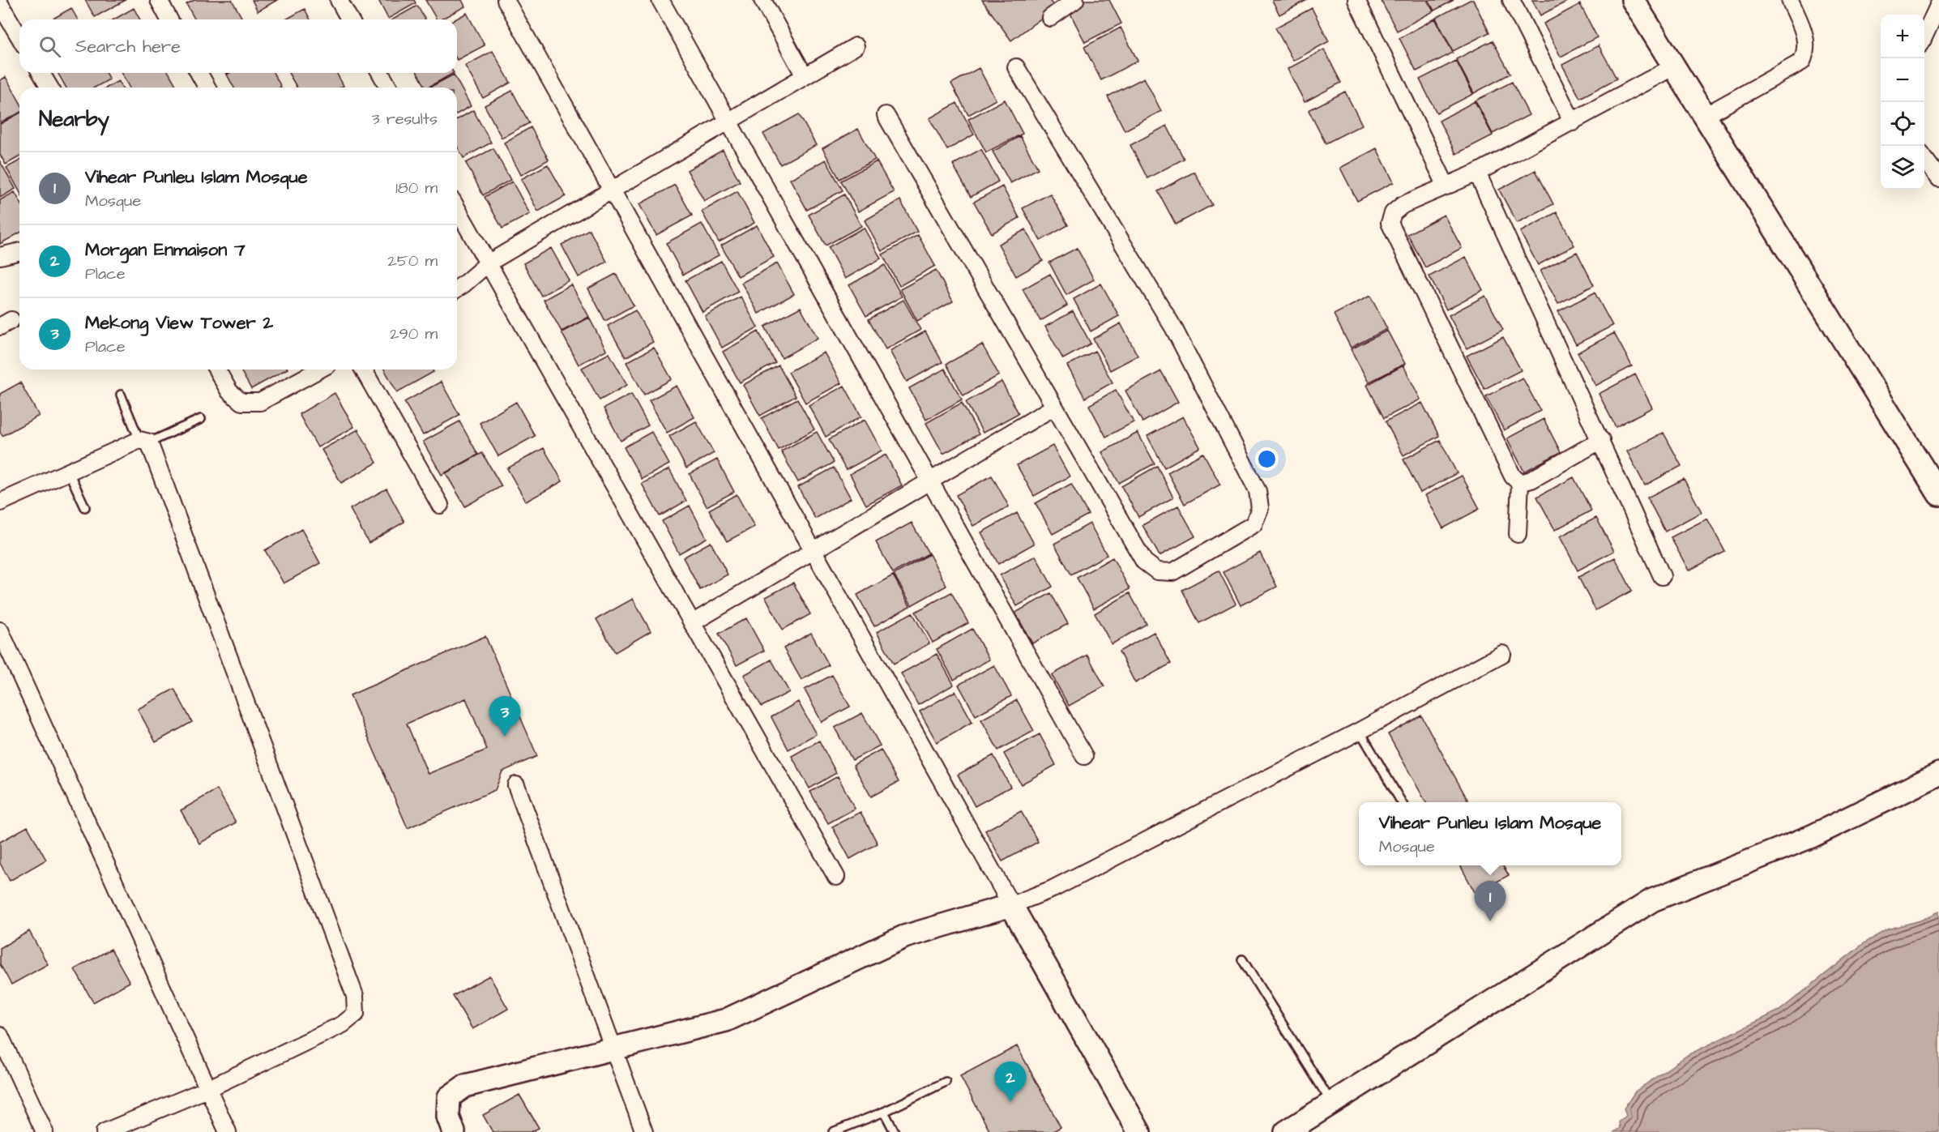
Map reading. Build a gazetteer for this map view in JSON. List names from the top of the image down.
{
  "page": {
    "map_buttons": ["+", "−"],
    "search": "Search here",
    "heading": ["Nearby", "3 results"],
    "list": [
      {
        "mark": "1",
        "name": "Vihear Punleu Islam Mosque",
        "note": "Mosque",
        "value": "180 m"
      },
      {
        "mark": "2",
        "name": "Morgan Enmaison 7",
        "note": "Place",
        "value": "250 m"
      },
      {
        "mark": "3",
        "name": "Mekong View Tower 2",
        "note": "Place",
        "value": "290 m"
      }
    ],
    "pins": ["3", "1", "2"],
    "popup": ["Vihear Punleu Islam Mosque", "Mosque"]
  }
}
